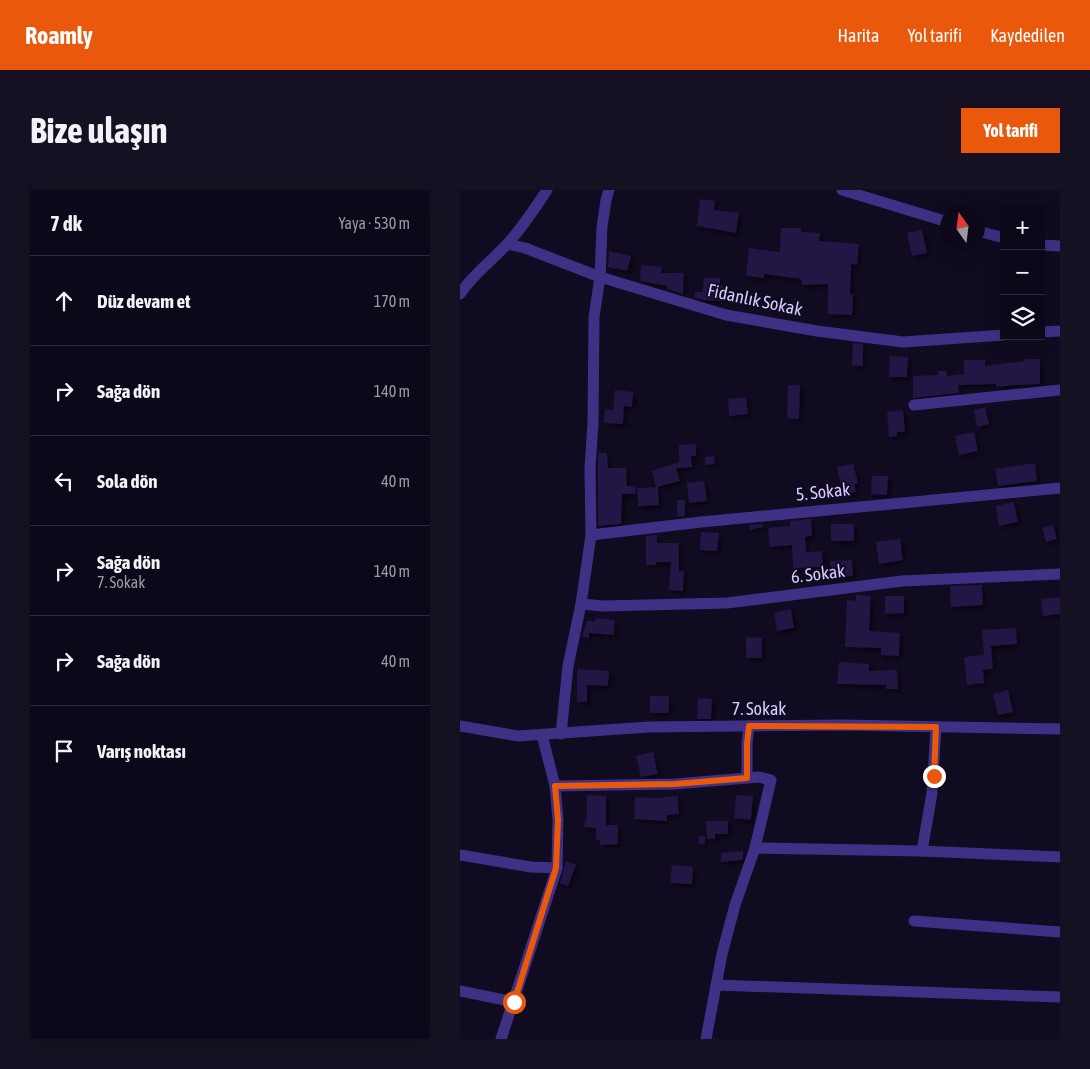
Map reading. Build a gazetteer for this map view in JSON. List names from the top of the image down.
{
  "streets": {
    "street": [
      "Fidanlık Sokak",
      "5. Sokak",
      "6. Sokak",
      "7. Sokak"
    ]
  },
  "north": "top",
  "page": {
    "header": "Roamly",
    "nav": ["Harita", "Yol tarifi", "Kaydedilen"],
    "buttons": "Yol tarifi",
    "title": "Bize ulaşın",
    "heading": ["7 dk", "Yaya · 530 m"],
    "map_buttons": ["+", "−"],
    "list": [
      ["Düz devam et", "170 m"],
      ["Sağa dön", "140 m"],
      ["Sola dön", "40 m"],
      ["Sağa dön", "7. Sokak", "140 m"],
      ["Sağa dön", "40 m"],
      "Varış noktası"
    ]
  }
}
